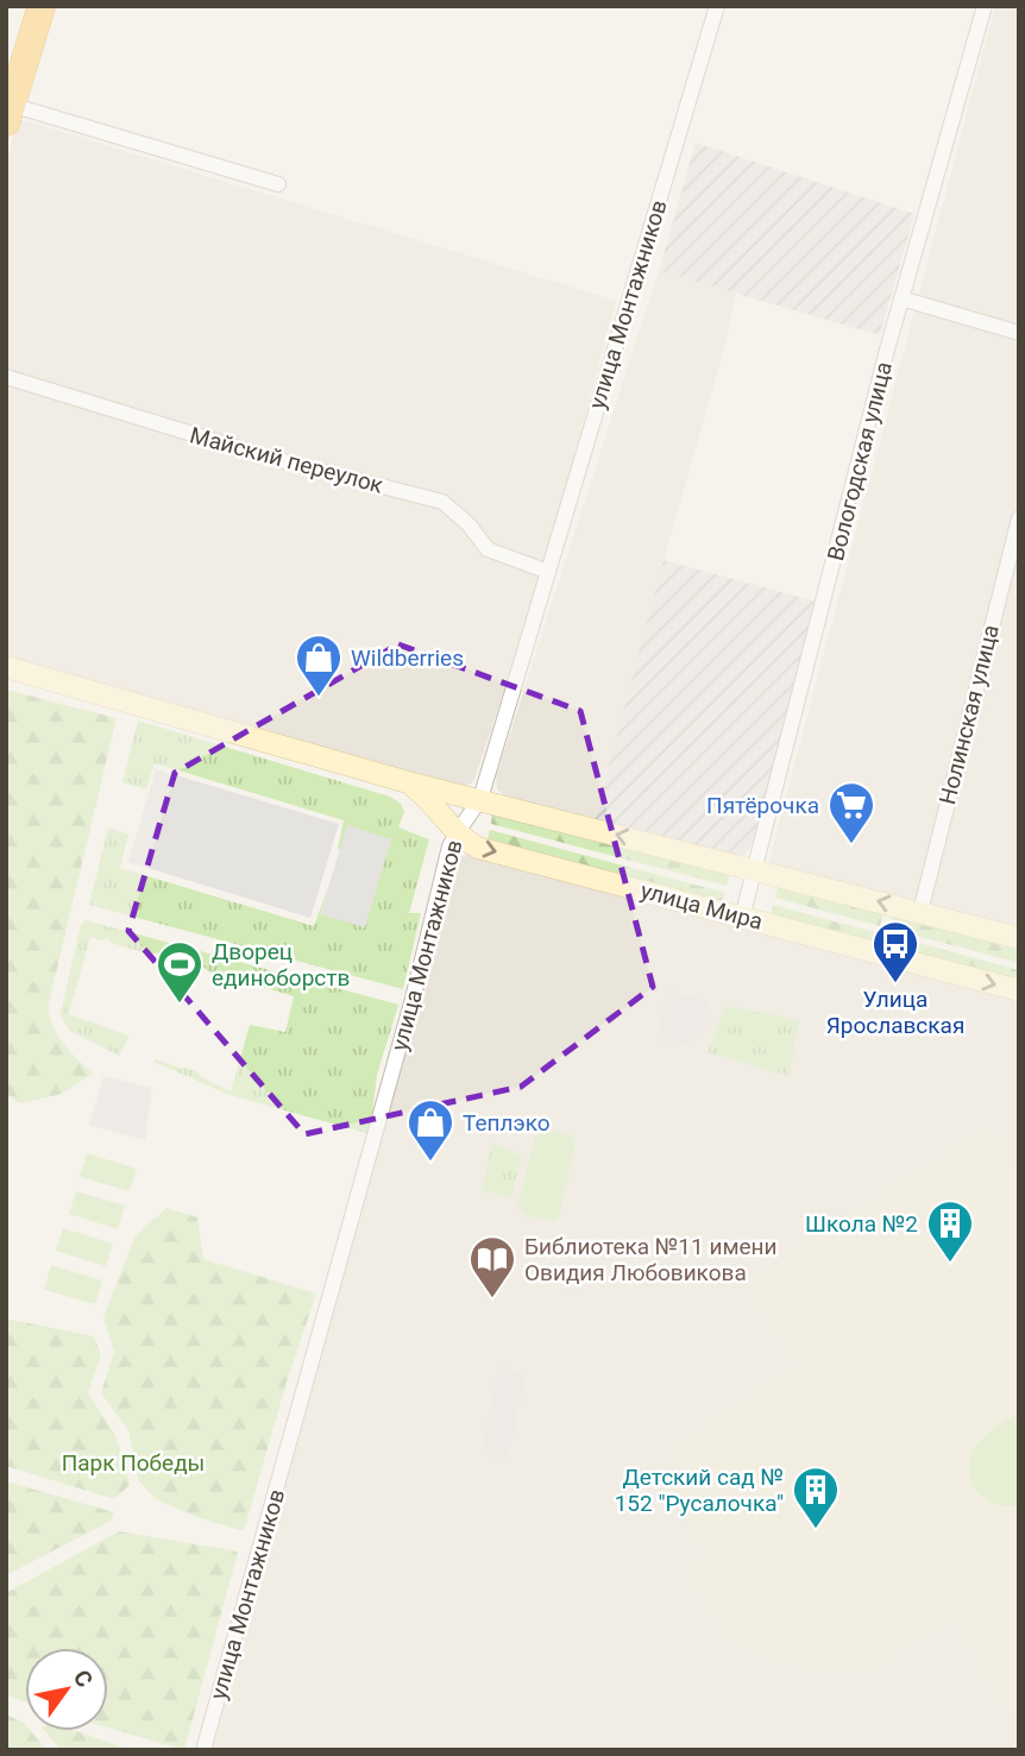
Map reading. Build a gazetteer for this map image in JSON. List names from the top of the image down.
{
  "streets": {
    "street": [
      "улица Монтажников",
      "Майский переулок",
      "Вологодская улица",
      "Нолинская улица",
      "улица Мира"
    ]
  },
  "crossings": [
    ["улица Монтажников", "Майский переулок"],
    ["улица Монтажников", "улица Мира"],
    ["Вологодская улица", "улица Мира"],
    ["Нолинская улица", "улица Мира"]
  ],
  "parks": ["Парк Победы"],
  "places": {
    "shop": ["Wildberries", "Теплэко"],
    "supermarket": ["Пятёрочка"],
    "bus stop": ["Улица Ярославская"],
    "sports": ["Дворец единоборств"],
    "building": ["Школа №2", "Детский сад № 152 \"Русалочка\""],
    "library": ["Библиотека №11 имени Овидия Любовикова"]
  },
  "north": "top right"
}
